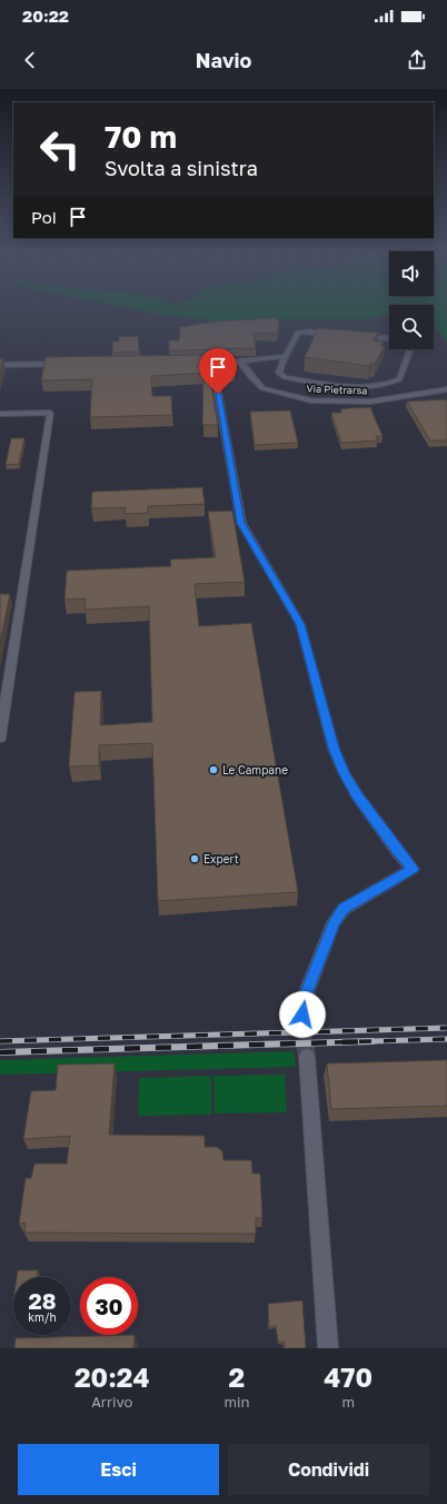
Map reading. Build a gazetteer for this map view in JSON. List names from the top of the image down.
{
  "streets": {
    "street": ["Via Pietrarsa"]
  },
  "places": ["Le Campane", "Expert"],
  "page": {
    "status": "20:22",
    "header": "Navio",
    "turn": ["70 m", "Svolta a sinistra"],
    "then": "Poi",
    "speed": "28 km/h",
    "limit": "30",
    "eta": [
      "20:24",
      "Arrivo",
      "2",
      "min",
      "470",
      "m"
    ],
    "buttons": ["Esci", "Condividi"]
  }
}
